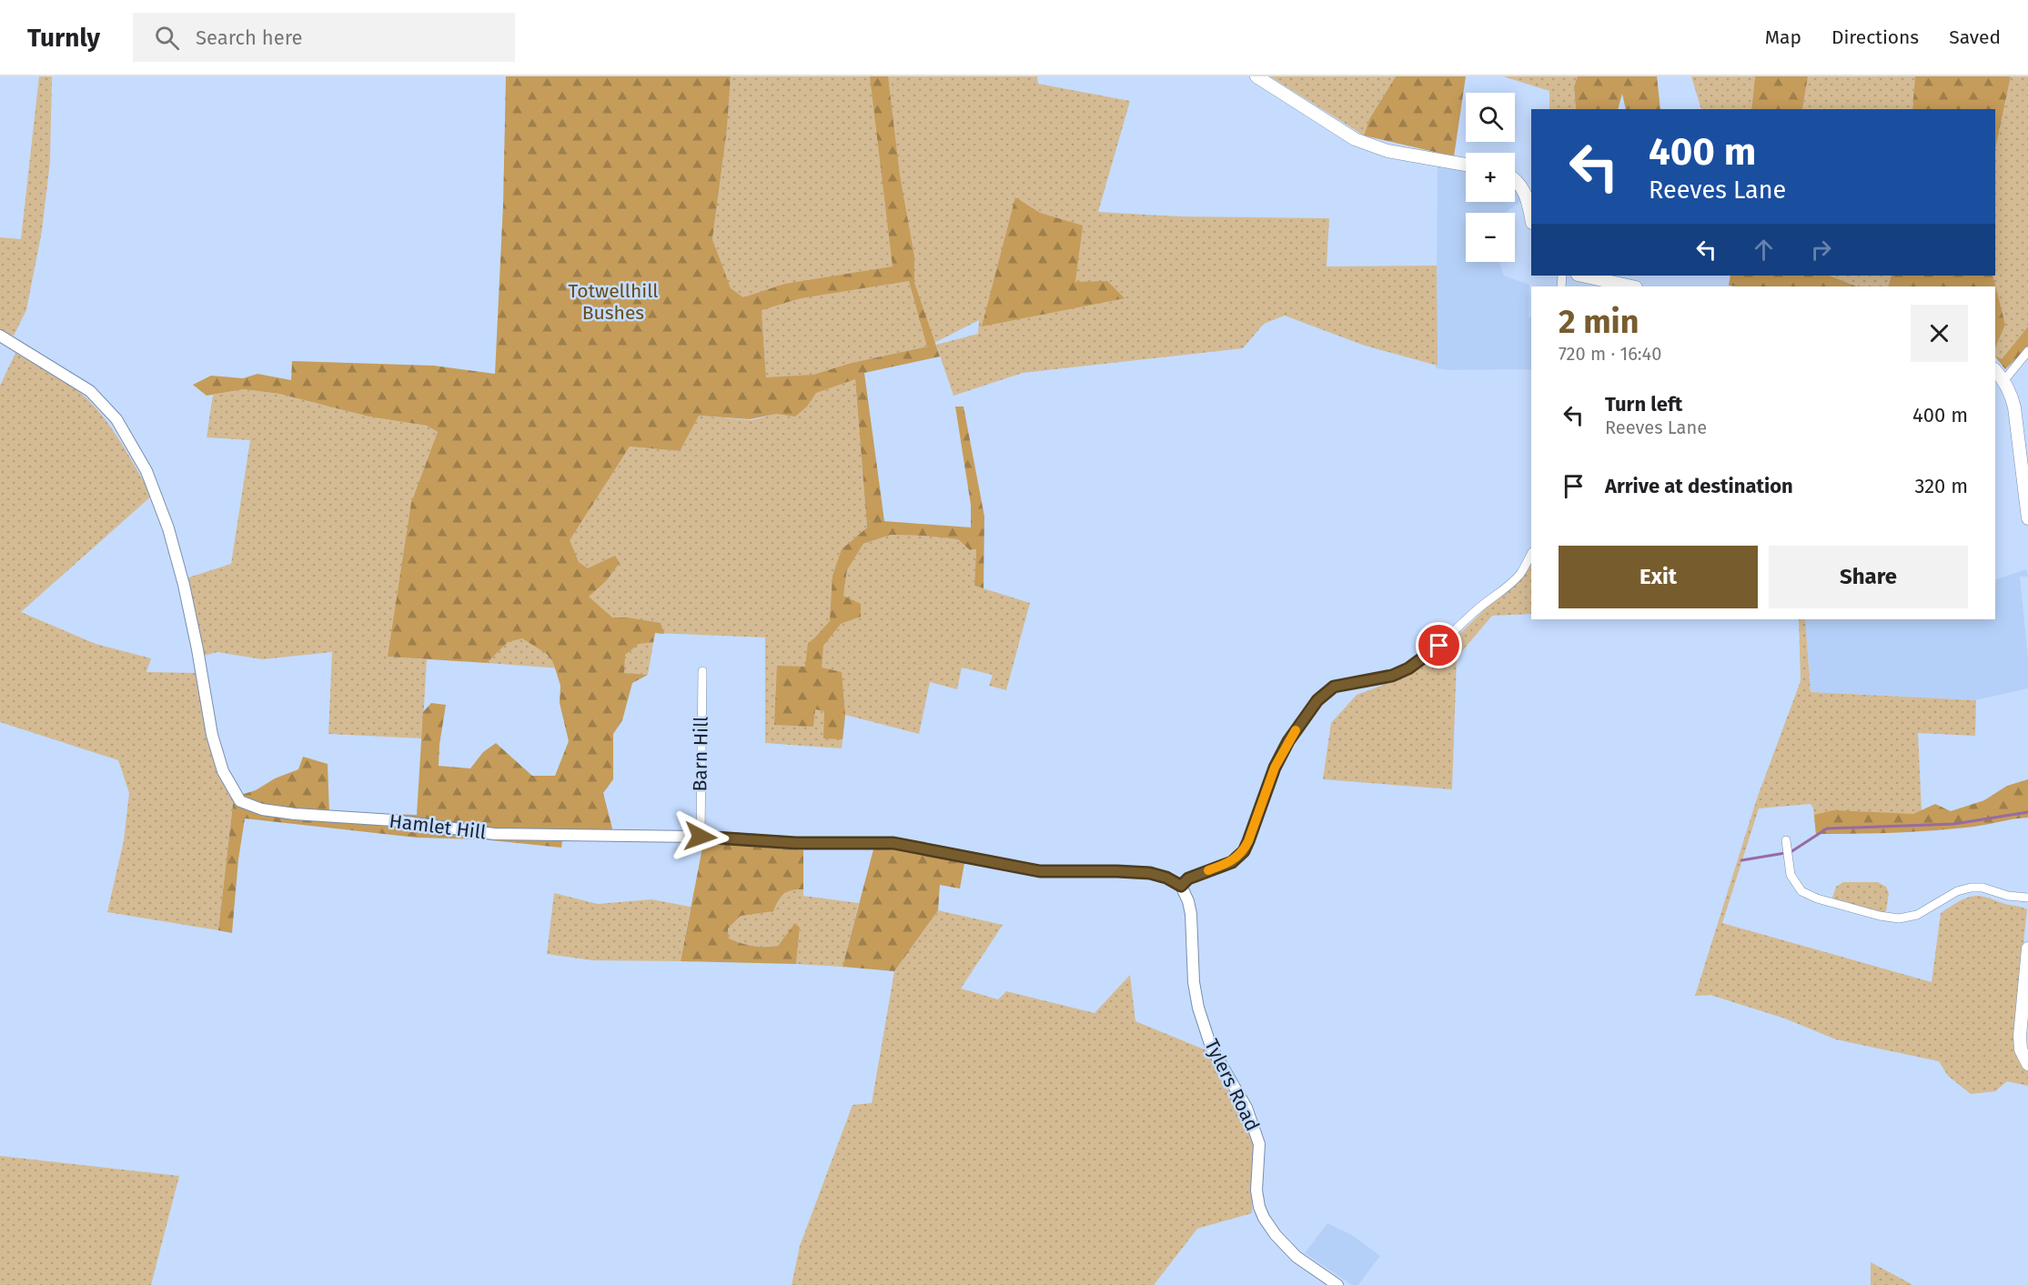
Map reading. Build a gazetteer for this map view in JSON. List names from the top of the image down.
{
  "streets": {
    "street": ["Barn Hill", "Hamlet Hill", "Tylers Road"]
  },
  "crossings": [
    ["Barn Hill", "Hamlet Hill"],
    ["Hamlet Hill", "Tylers Road"]
  ],
  "parks": ["Totwellhill Bushes"],
  "page": {
    "header": "Turnly",
    "search": "Search here",
    "nav": ["Map", "Directions", "Saved"],
    "map_buttons": ["+", "−"],
    "turn": ["400 m", "Reeves Lane"],
    "heading": ["2 min", "720 m · 16:40"],
    "list": [
      {
        "name": "Turn left",
        "note": "Reeves Lane",
        "value": "400 m"
      },
      {
        "name": "Arrive at destination",
        "value": "320 m"
      }
    ],
    "buttons": ["Exit", "Share"]
  }
}
